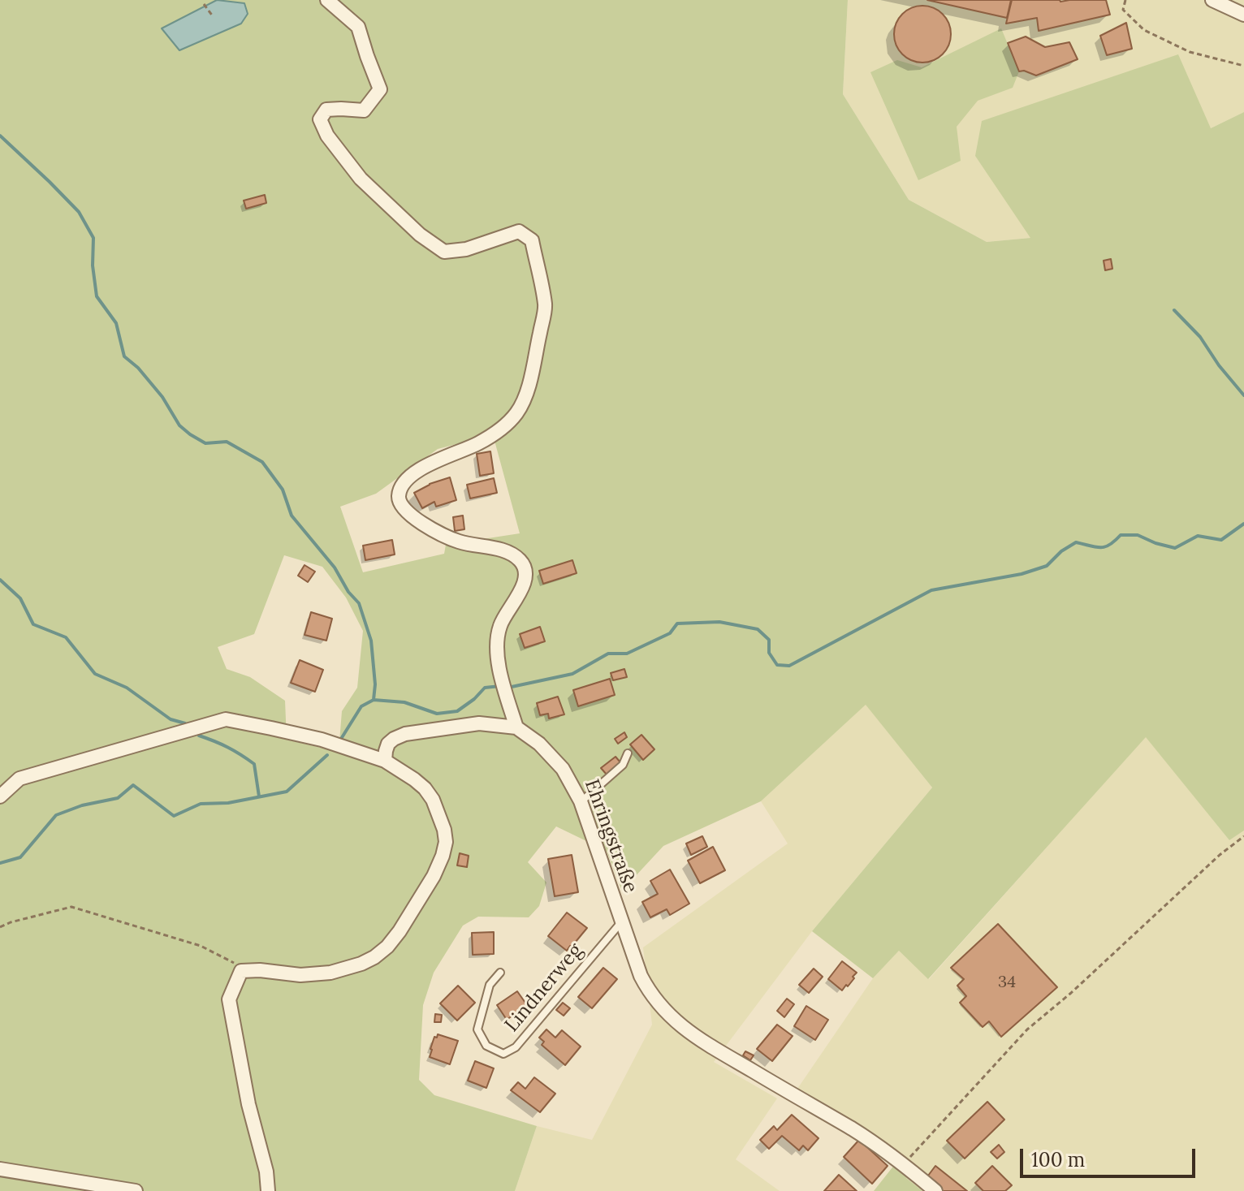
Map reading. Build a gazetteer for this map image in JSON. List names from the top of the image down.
{
  "streets": {
    "street": ["Ehringstraße"],
    "lane": ["Lindnerweg"]
  },
  "crossings": [
    ["Ehringstraße", "Lindnerweg"]
  ],
  "house_numbers": ["34"],
  "scale_bar": "100 m"
}
